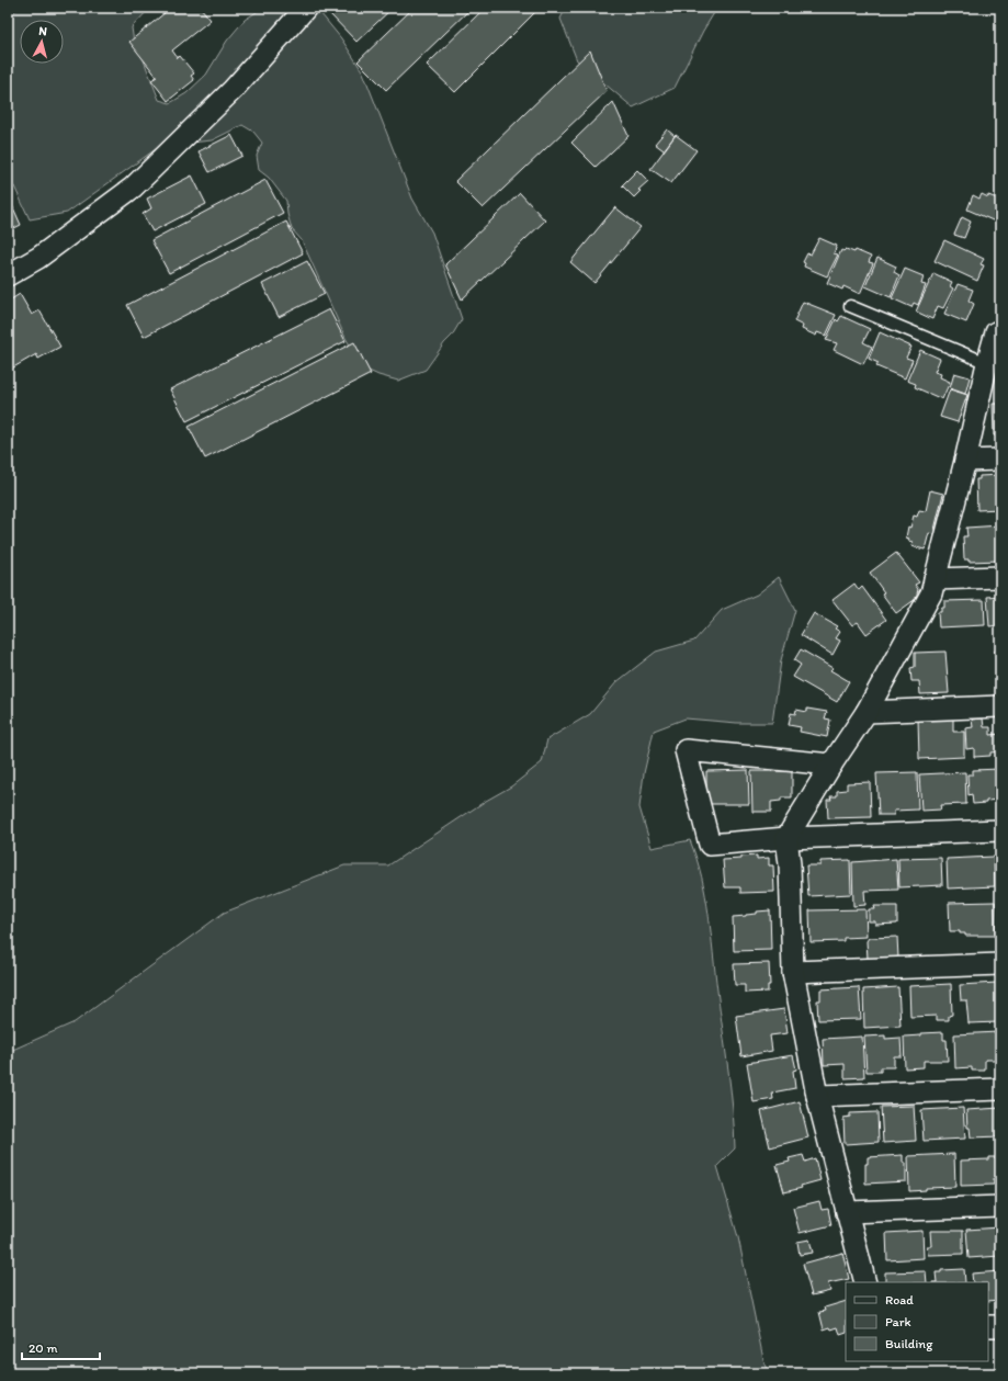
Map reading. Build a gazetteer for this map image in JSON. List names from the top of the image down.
{
  "legend": ["Road", "Park", "Building"],
  "scale_bar": "20 m",
  "north": "top"
}
